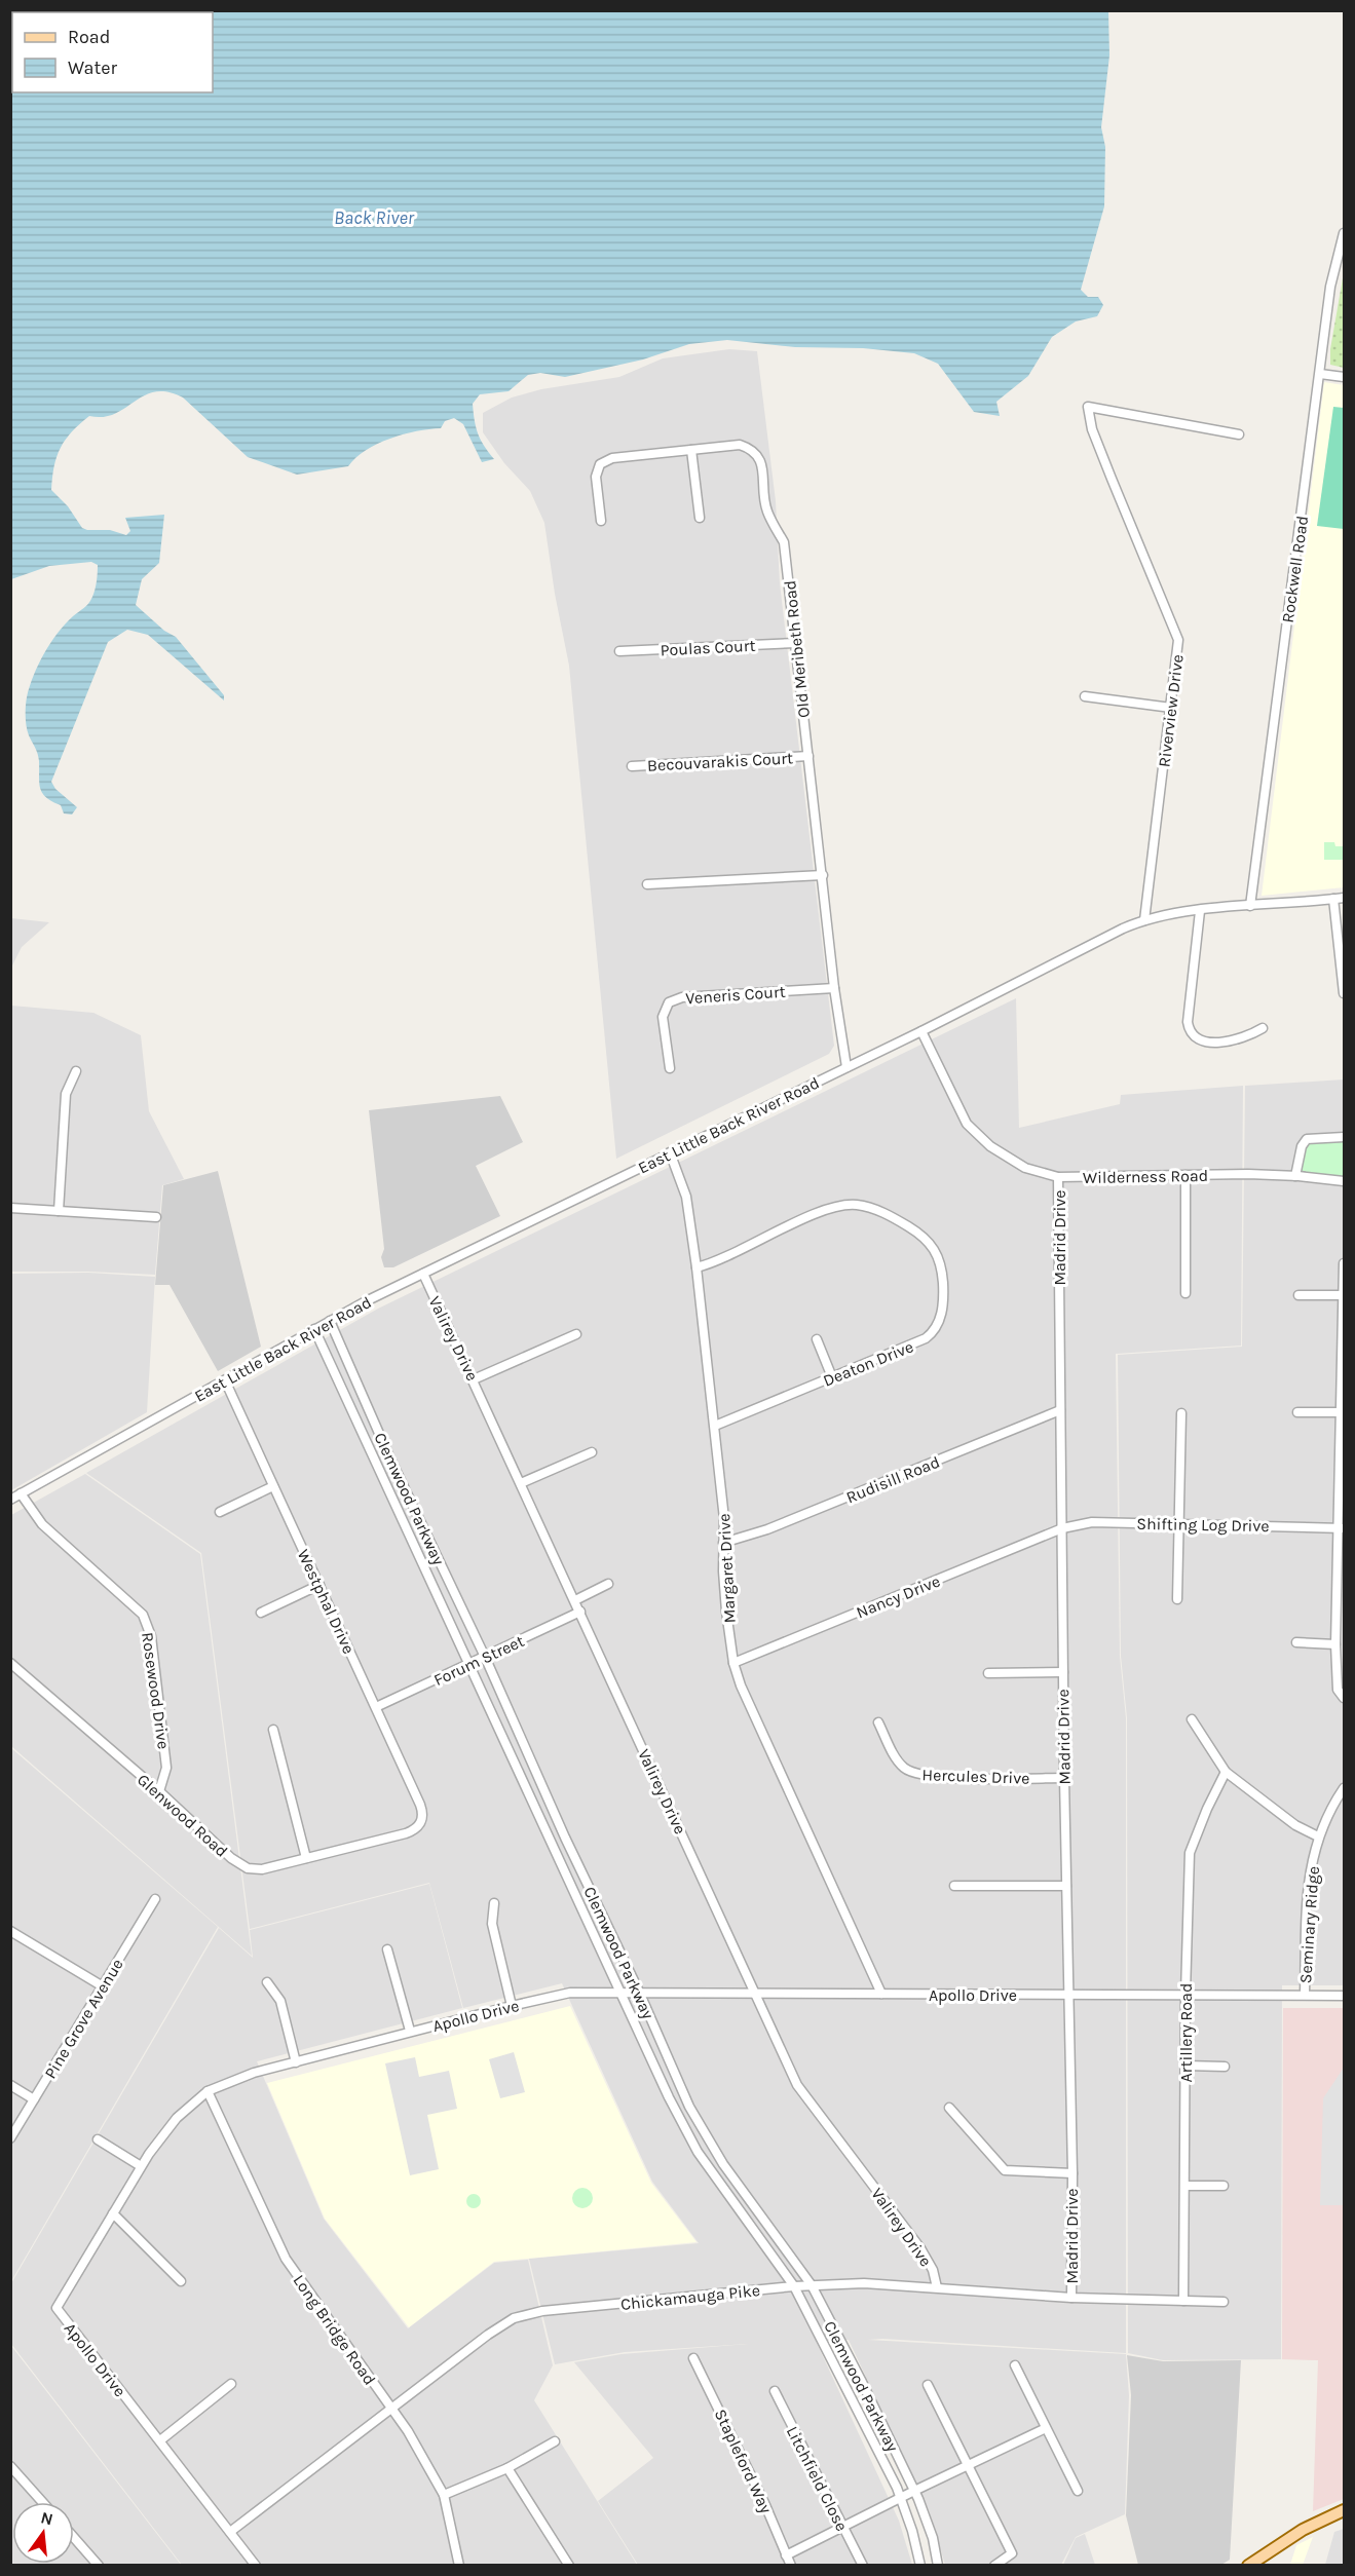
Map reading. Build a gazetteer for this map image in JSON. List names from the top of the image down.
{
  "streets": {
    "street": [
      "Rockwell Road",
      "Poulas Court",
      "Old Meribeth Road",
      "Riverview Drive",
      "Becouvarakis Court",
      "Veneris Court",
      "East Little Back River Road",
      "Wilderness Road",
      "Madrid Drive",
      "Valirey Drive",
      "Deaton Drive",
      "Rudisill Road",
      "Clemwood Parkway",
      "Shifting Log Drive",
      "Margaret Drive",
      "Nancy Drive",
      "Westphal Drive",
      "Forum Street",
      "Rosewood Drive",
      "Hercules Drive",
      "Glenwood Road",
      "Seminary Ridge",
      "Apollo Drive",
      "Pine Grove Avenue",
      "Artillery Road",
      "Chickamauga Pike",
      "Long Bridge Road",
      "Stapleford Way",
      "Litchfield Close"
    ]
  },
  "crossings": [
    ["Rockwell Road", "East Little Back River Road"],
    ["Poulas Court", "Old Meribeth Road"],
    ["Old Meribeth Road", "Becouvarakis Court"],
    ["Old Meribeth Road", "Veneris Court"],
    ["Old Meribeth Road", "East Little Back River Road"],
    ["Riverview Drive", "East Little Back River Road"],
    ["East Little Back River Road", "Wilderness Road"],
    ["East Little Back River Road", "Valirey Drive"],
    ["East Little Back River Road", "Clemwood Parkway"],
    ["East Little Back River Road", "Margaret Drive"],
    ["East Little Back River Road", "Westphal Drive"],
    ["East Little Back River Road", "Rosewood Drive"],
    ["Wilderness Road", "Madrid Drive"],
    ["Madrid Drive", "Rudisill Road"],
    ["Madrid Drive", "Shifting Log Drive"],
    ["Madrid Drive", "Nancy Drive"],
    ["Madrid Drive", "Hercules Drive"],
    ["Madrid Drive", "Apollo Drive"],
    ["Madrid Drive", "Chickamauga Pike"],
    ["Valirey Drive", "Forum Street"],
    ["Valirey Drive", "Apollo Drive"],
    ["Valirey Drive", "Chickamauga Pike"],
    ["Deaton Drive", "Margaret Drive"],
    ["Rudisill Road", "Margaret Drive"],
    ["Clemwood Parkway", "Forum Street"],
    ["Clemwood Parkway", "Apollo Drive"],
    ["Clemwood Parkway", "Chickamauga Pike"],
    ["Shifting Log Drive", "Nancy Drive"],
    ["Margaret Drive", "Nancy Drive"],
    ["Margaret Drive", "Apollo Drive"],
    ["Westphal Drive", "Forum Street"],
    ["Westphal Drive", "Glenwood Road"],
    ["Rosewood Drive", "Glenwood Road"],
    ["Seminary Ridge", "Apollo Drive"],
    ["Apollo Drive", "Artillery Road"],
    ["Apollo Drive", "Chickamauga Pike"],
    ["Apollo Drive", "Long Bridge Road"],
    ["Artillery Road", "Chickamauga Pike"],
    ["Chickamauga Pike", "Long Bridge Road"]
  ],
  "water": ["Back River"],
  "legend": ["Road", "Water"],
  "north": "top"
}
